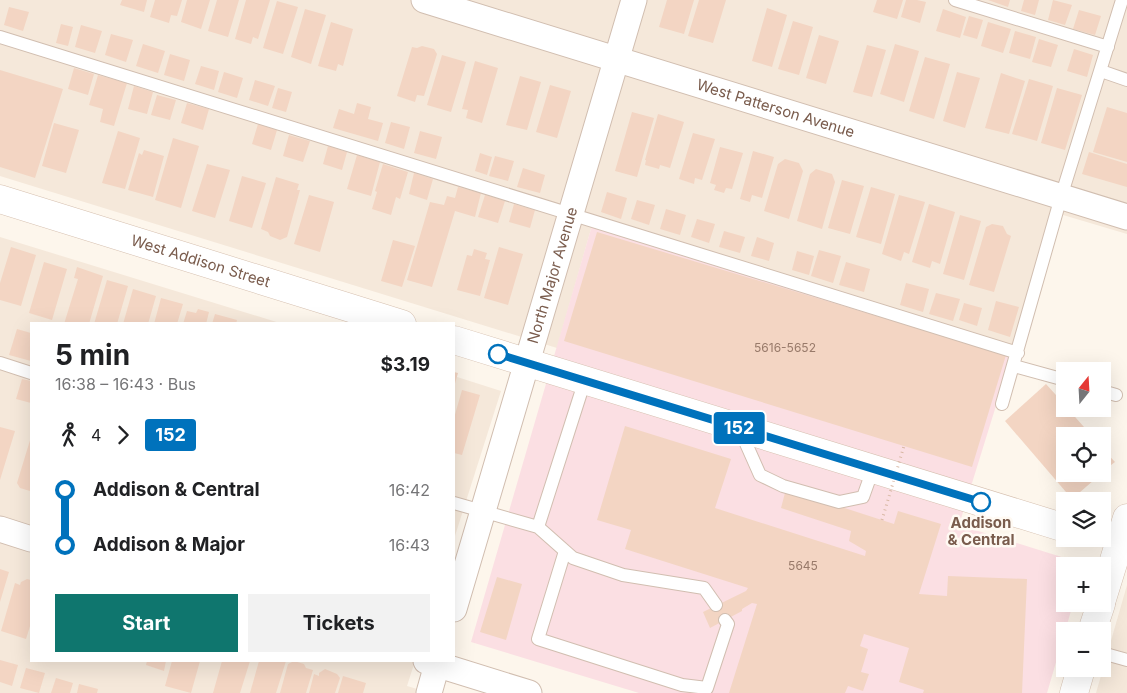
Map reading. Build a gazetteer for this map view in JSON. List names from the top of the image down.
{
  "streets": {
    "street": ["West Patterson Avenue", "West Addison Street", "North Major Avenue"]
  },
  "crossings": [
    ["West Patterson Avenue", "North Major Avenue"]
  ],
  "places": ["Addison & Central"],
  "lines": ["bus line 152"],
  "house_numbers": ["5616-5652", "5645"],
  "north": "top",
  "page": {
    "on_map": "152",
    "heading": ["5 min", "16:38 – 16:43 · Bus", "$3.19"],
    "map_buttons": ["+", "−"],
    "legs": ["4", "152"],
    "list": [
      {
        "name": "Addison & Central",
        "value": "16:42"
      },
      {
        "name": "Addison & Major",
        "value": "16:43"
      }
    ],
    "buttons": ["Start", "Tickets"]
  }
}
